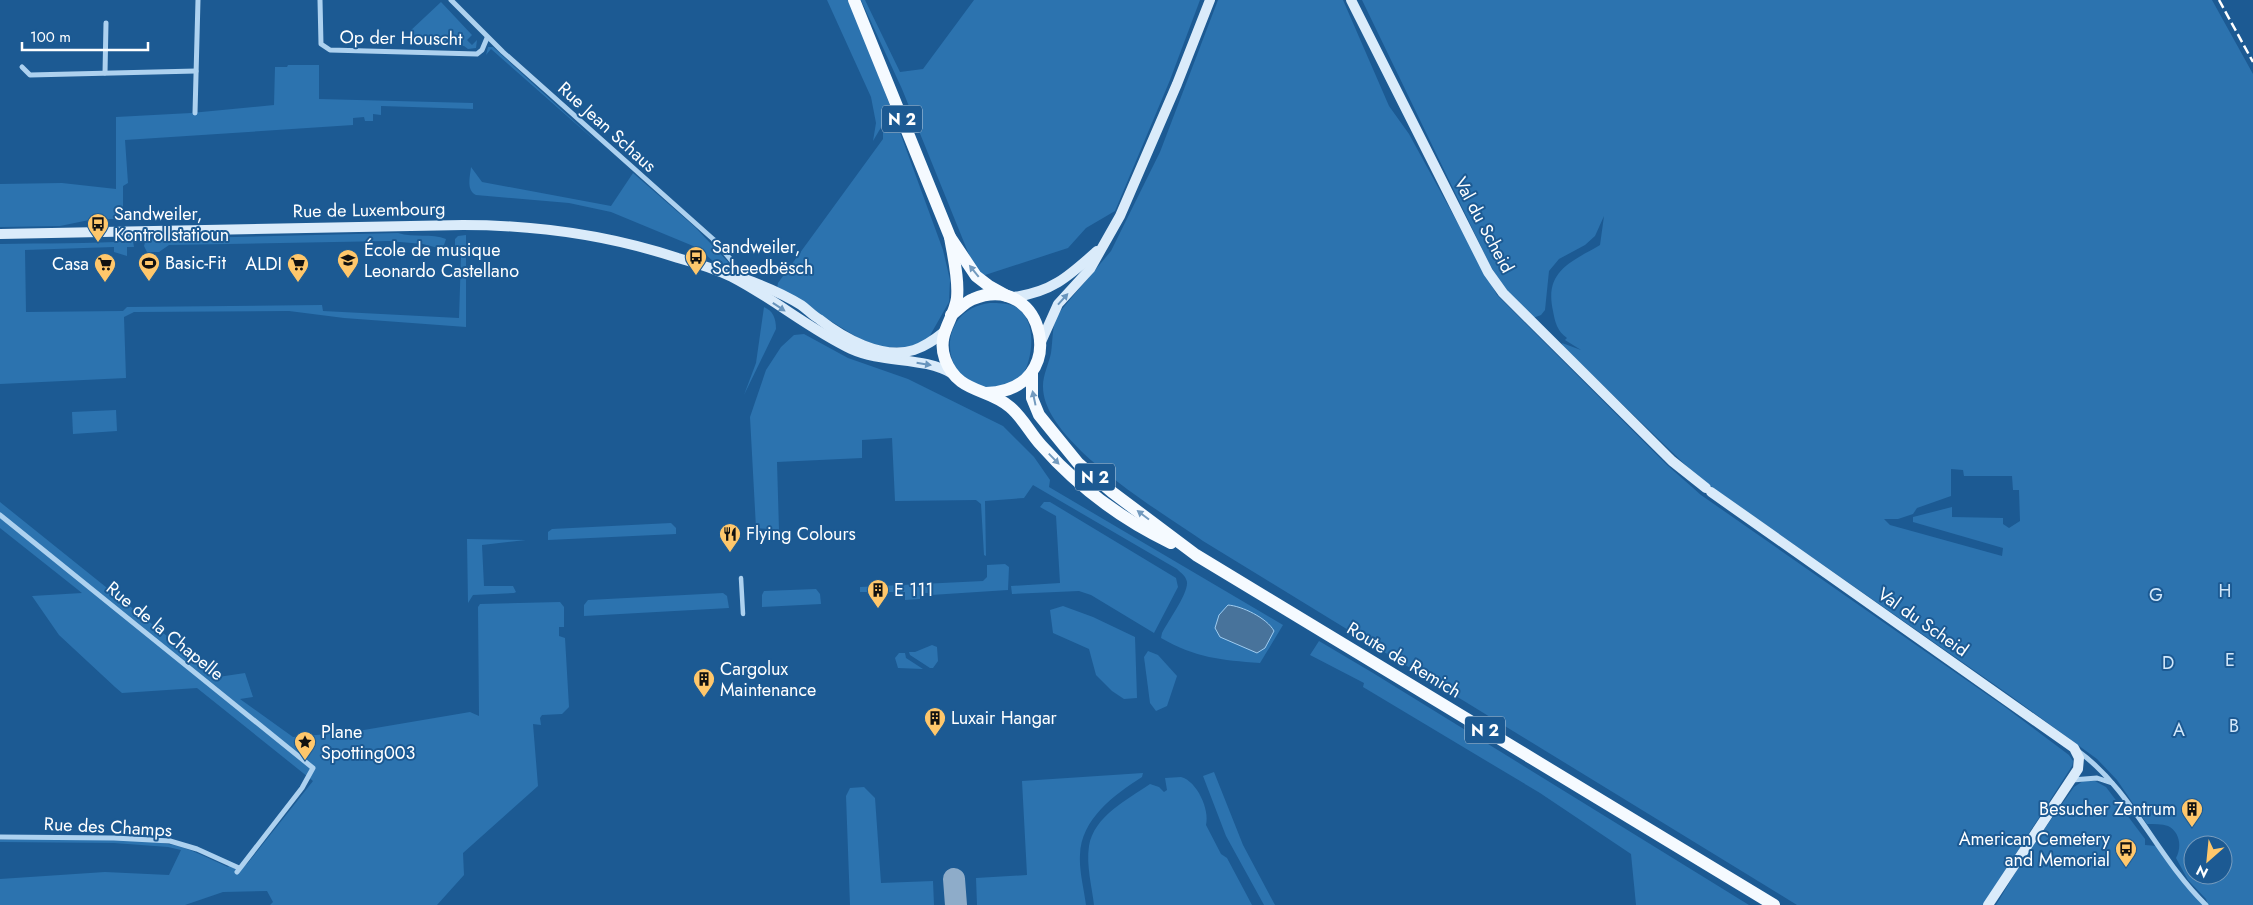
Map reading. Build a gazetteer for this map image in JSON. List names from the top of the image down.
{
  "streets": {
    "main road": [
      "N 2",
      "Rue de Luxembourg",
      "Val du Scheid",
      "Route de Remich"
    ],
    "street": [
      "Op der Houscht",
      "Rue Jean Schaus",
      "Rue de la Chapelle",
      "Rue des Champs"
    ]
  },
  "crossings": [
    ["Op der Houscht", "Rue Jean Schaus"],
    ["N 2", "Rue de Luxembourg"],
    ["N 2", "Route de Remich"],
    ["Rue Jean Schaus", "Rue de Luxembourg"],
    ["Rue de Luxembourg", "Route de Remich"],
    ["Rue de la Chapelle", "Rue des Champs"]
  ],
  "parks": [
    "H",
    "G",
    "E",
    "D",
    "B",
    "A"
  ],
  "places": {
    "bus stop": ["Sandweiler, Kontrollstatioun", "Sandweiler, Scheedbësch", "American Cemetery and Memorial"],
    "school or university": ["École de musique Leonardo Castellano"],
    "sports": ["Basic-Fit"],
    "supermarket": ["Casa", "ALDI"],
    "restaurant": ["Flying Colours"],
    "building": [
      "E 111",
      "Cargolux Maintenance",
      "Luxair Hangar",
      "Besucher Zentrum"
    ],
    "place": ["Plane Spotting003"]
  },
  "scale_bar": "100 m",
  "north": "bottom left"
}
